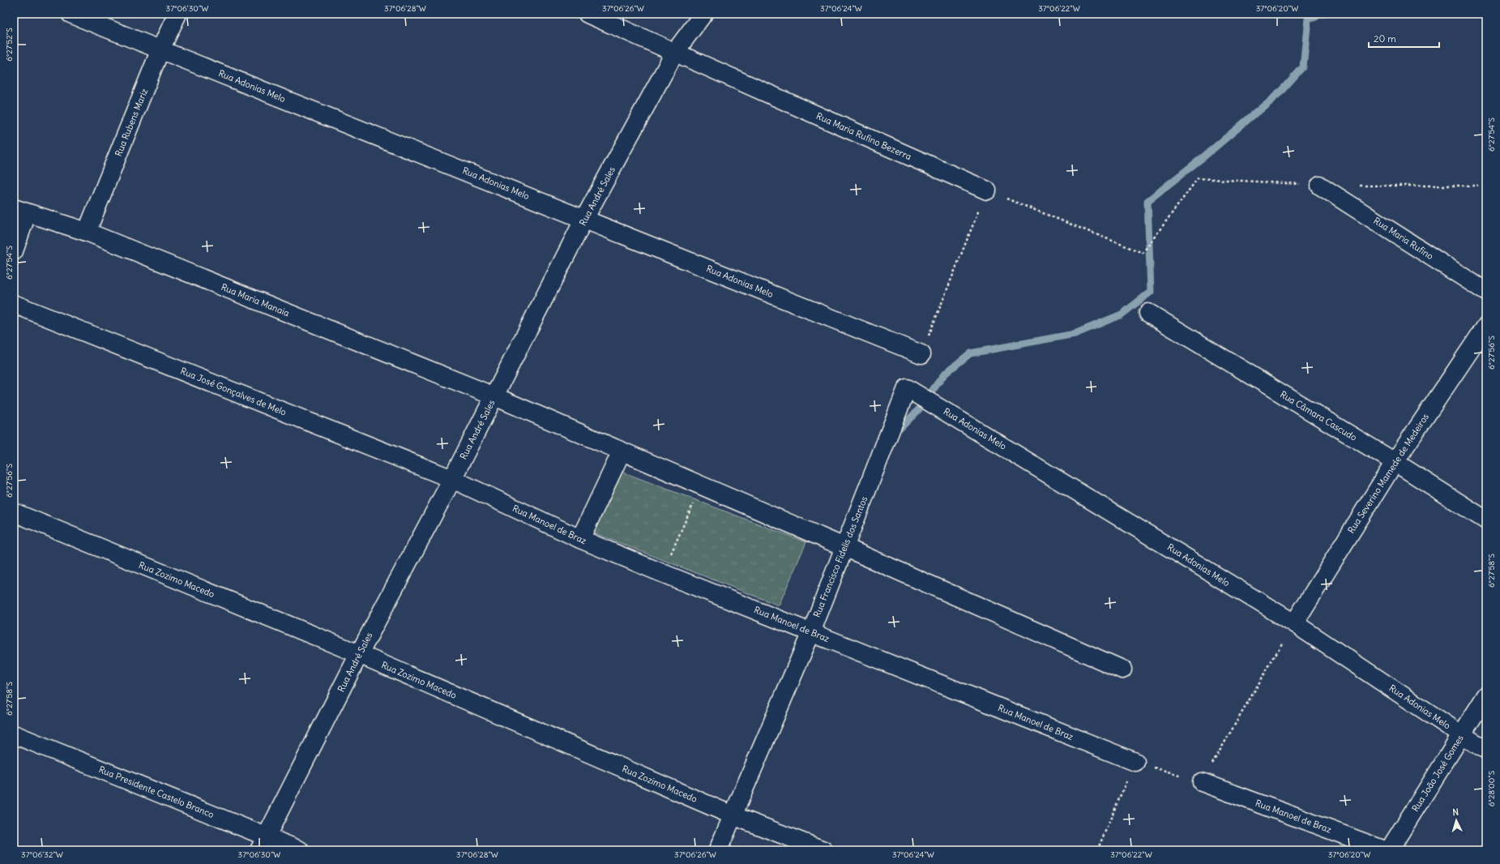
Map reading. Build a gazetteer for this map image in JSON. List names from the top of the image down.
{
  "streets": {
    "street": [
      "Rua Adonias Melo",
      "Rua Rubens Mariz",
      "Rua Maria Rufino Bezerra",
      "Rua André Sales",
      "Rua Maria Rufino",
      "Rua Maria Manaia",
      "Rua José Gonçalves de Melo",
      "Rua Câmara Cascudo",
      "Rua Severino Mamede de Medeiros",
      "Rua Manoel de Braz",
      "Rua Francisco Fidelis dos Santos",
      "Rua Zozimo Macedo",
      "Rua João José Gomes",
      "Rua Presidente Castelo Branco"
    ]
  },
  "crossings": [
    ["Rua Adonias Melo", "Rua Rubens Mariz"],
    ["Rua Adonias Melo", "Rua André Sales"],
    ["Rua Adonias Melo", "Rua Severino Mamede de Medeiros"],
    ["Rua Adonias Melo", "Rua Francisco Fidelis dos Santos"],
    ["Rua Adonias Melo", "Rua João José Gomes"],
    ["Rua Rubens Mariz", "Rua Maria Manaia"],
    ["Rua Maria Rufino Bezerra", "Rua André Sales"],
    ["Rua André Sales", "Rua Maria Manaia"],
    ["Rua André Sales", "Rua José Gonçalves de Melo"],
    ["Rua André Sales", "Rua Manoel de Braz"],
    ["Rua André Sales", "Rua Zozimo Macedo"],
    ["Rua André Sales", "Rua Presidente Castelo Branco"],
    ["Rua José Gonçalves de Melo", "Rua Manoel de Braz"],
    ["Rua Câmara Cascudo", "Rua Severino Mamede de Medeiros"],
    ["Rua Manoel de Braz", "Rua Francisco Fidelis dos Santos"],
    ["Rua Francisco Fidelis dos Santos", "Rua Zozimo Macedo"]
  ],
  "scale_bar": "20 m",
  "north": "top",
  "coordinates": [
    "37°06'30\"W",
    "37°06'28\"W",
    "37°06'26\"W",
    "37°06'24\"W",
    "37°06'22\"W",
    "37°06'20\"W",
    "6°27'52\"S",
    "6°27'54\"S",
    "6°27'56\"S",
    "6°27'58\"S",
    "6°28'00\"S",
    "37°06'32\"W"
  ]
}
